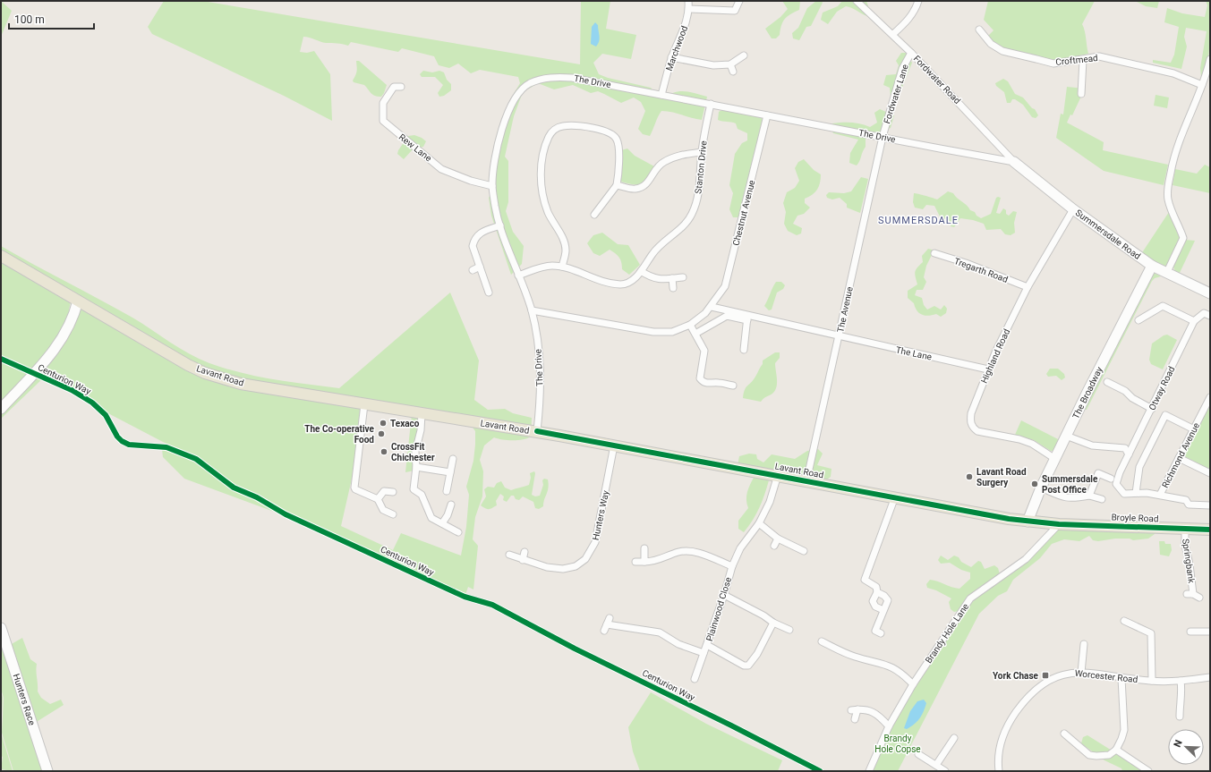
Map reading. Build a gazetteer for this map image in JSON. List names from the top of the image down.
{
  "streets": {
    "main road": ["Lavant Road", "Broyle Road"],
    "street": [
      "Marchwood",
      "Croftmead",
      "Fordwater Road",
      "The Drive",
      "Fordwater Lane",
      "Rew Lane",
      "Stanton Drive",
      "Chestnut Avenue",
      "Summersdale Road",
      "Tregarth Road",
      "The Avenue",
      "The Lane",
      "Highland Road",
      "Otway Road",
      "The Broadway",
      "Richmond Avenue",
      "Hunters Way",
      "Springbank",
      "Plainwood Close",
      "Brandy Hole Lane",
      "Worcester Road",
      "Hunters Race"
    ],
    "cycle path": ["Centurion Way"]
  },
  "crossings": [
    ["Marchwood", "The Drive"],
    ["Fordwater Road", "The Drive"],
    ["Fordwater Road", "Fordwater Lane"],
    ["Fordwater Road", "Summersdale Road"],
    ["The Drive", "Fordwater Lane"],
    ["The Drive", "Rew Lane"],
    ["The Drive", "Stanton Drive"],
    ["The Drive", "Chestnut Avenue"],
    ["The Drive", "Summersdale Road"],
    ["The Drive", "The Avenue"],
    ["The Drive", "Lavant Road"],
    ["Fordwater Lane", "The Avenue"],
    ["Summersdale Road", "Highland Road"],
    ["Summersdale Road", "The Broadway"],
    ["Tregarth Road", "Highland Road"],
    ["The Avenue", "The Lane"],
    ["The Avenue", "Lavant Road"],
    ["The Lane", "Highland Road"],
    ["Highland Road", "The Broadway"],
    ["Lavant Road", "The Broadway"],
    ["Lavant Road", "Hunters Way"],
    ["Lavant Road", "Broyle Road"],
    ["Lavant Road", "Plainwood Close"],
    ["Lavant Road", "Brandy Hole Lane"],
    ["Otway Road", "Richmond Avenue"],
    ["Broyle Road", "Springbank"],
    ["Broyle Road", "Brandy Hole Lane"]
  ],
  "districts": ["SUMMERSDALE"],
  "parks": ["Brandy Hole Copse"],
  "places": {
    "other": [
      "Texaco",
      "The Co-operative Food",
      "CrossFit Chichester",
      "Lavant Road Surgery",
      "Summersdale Post Office"
    ],
    "transit": ["York Chase"]
  },
  "scale_bar": "100 m",
  "north": "top left"
}
